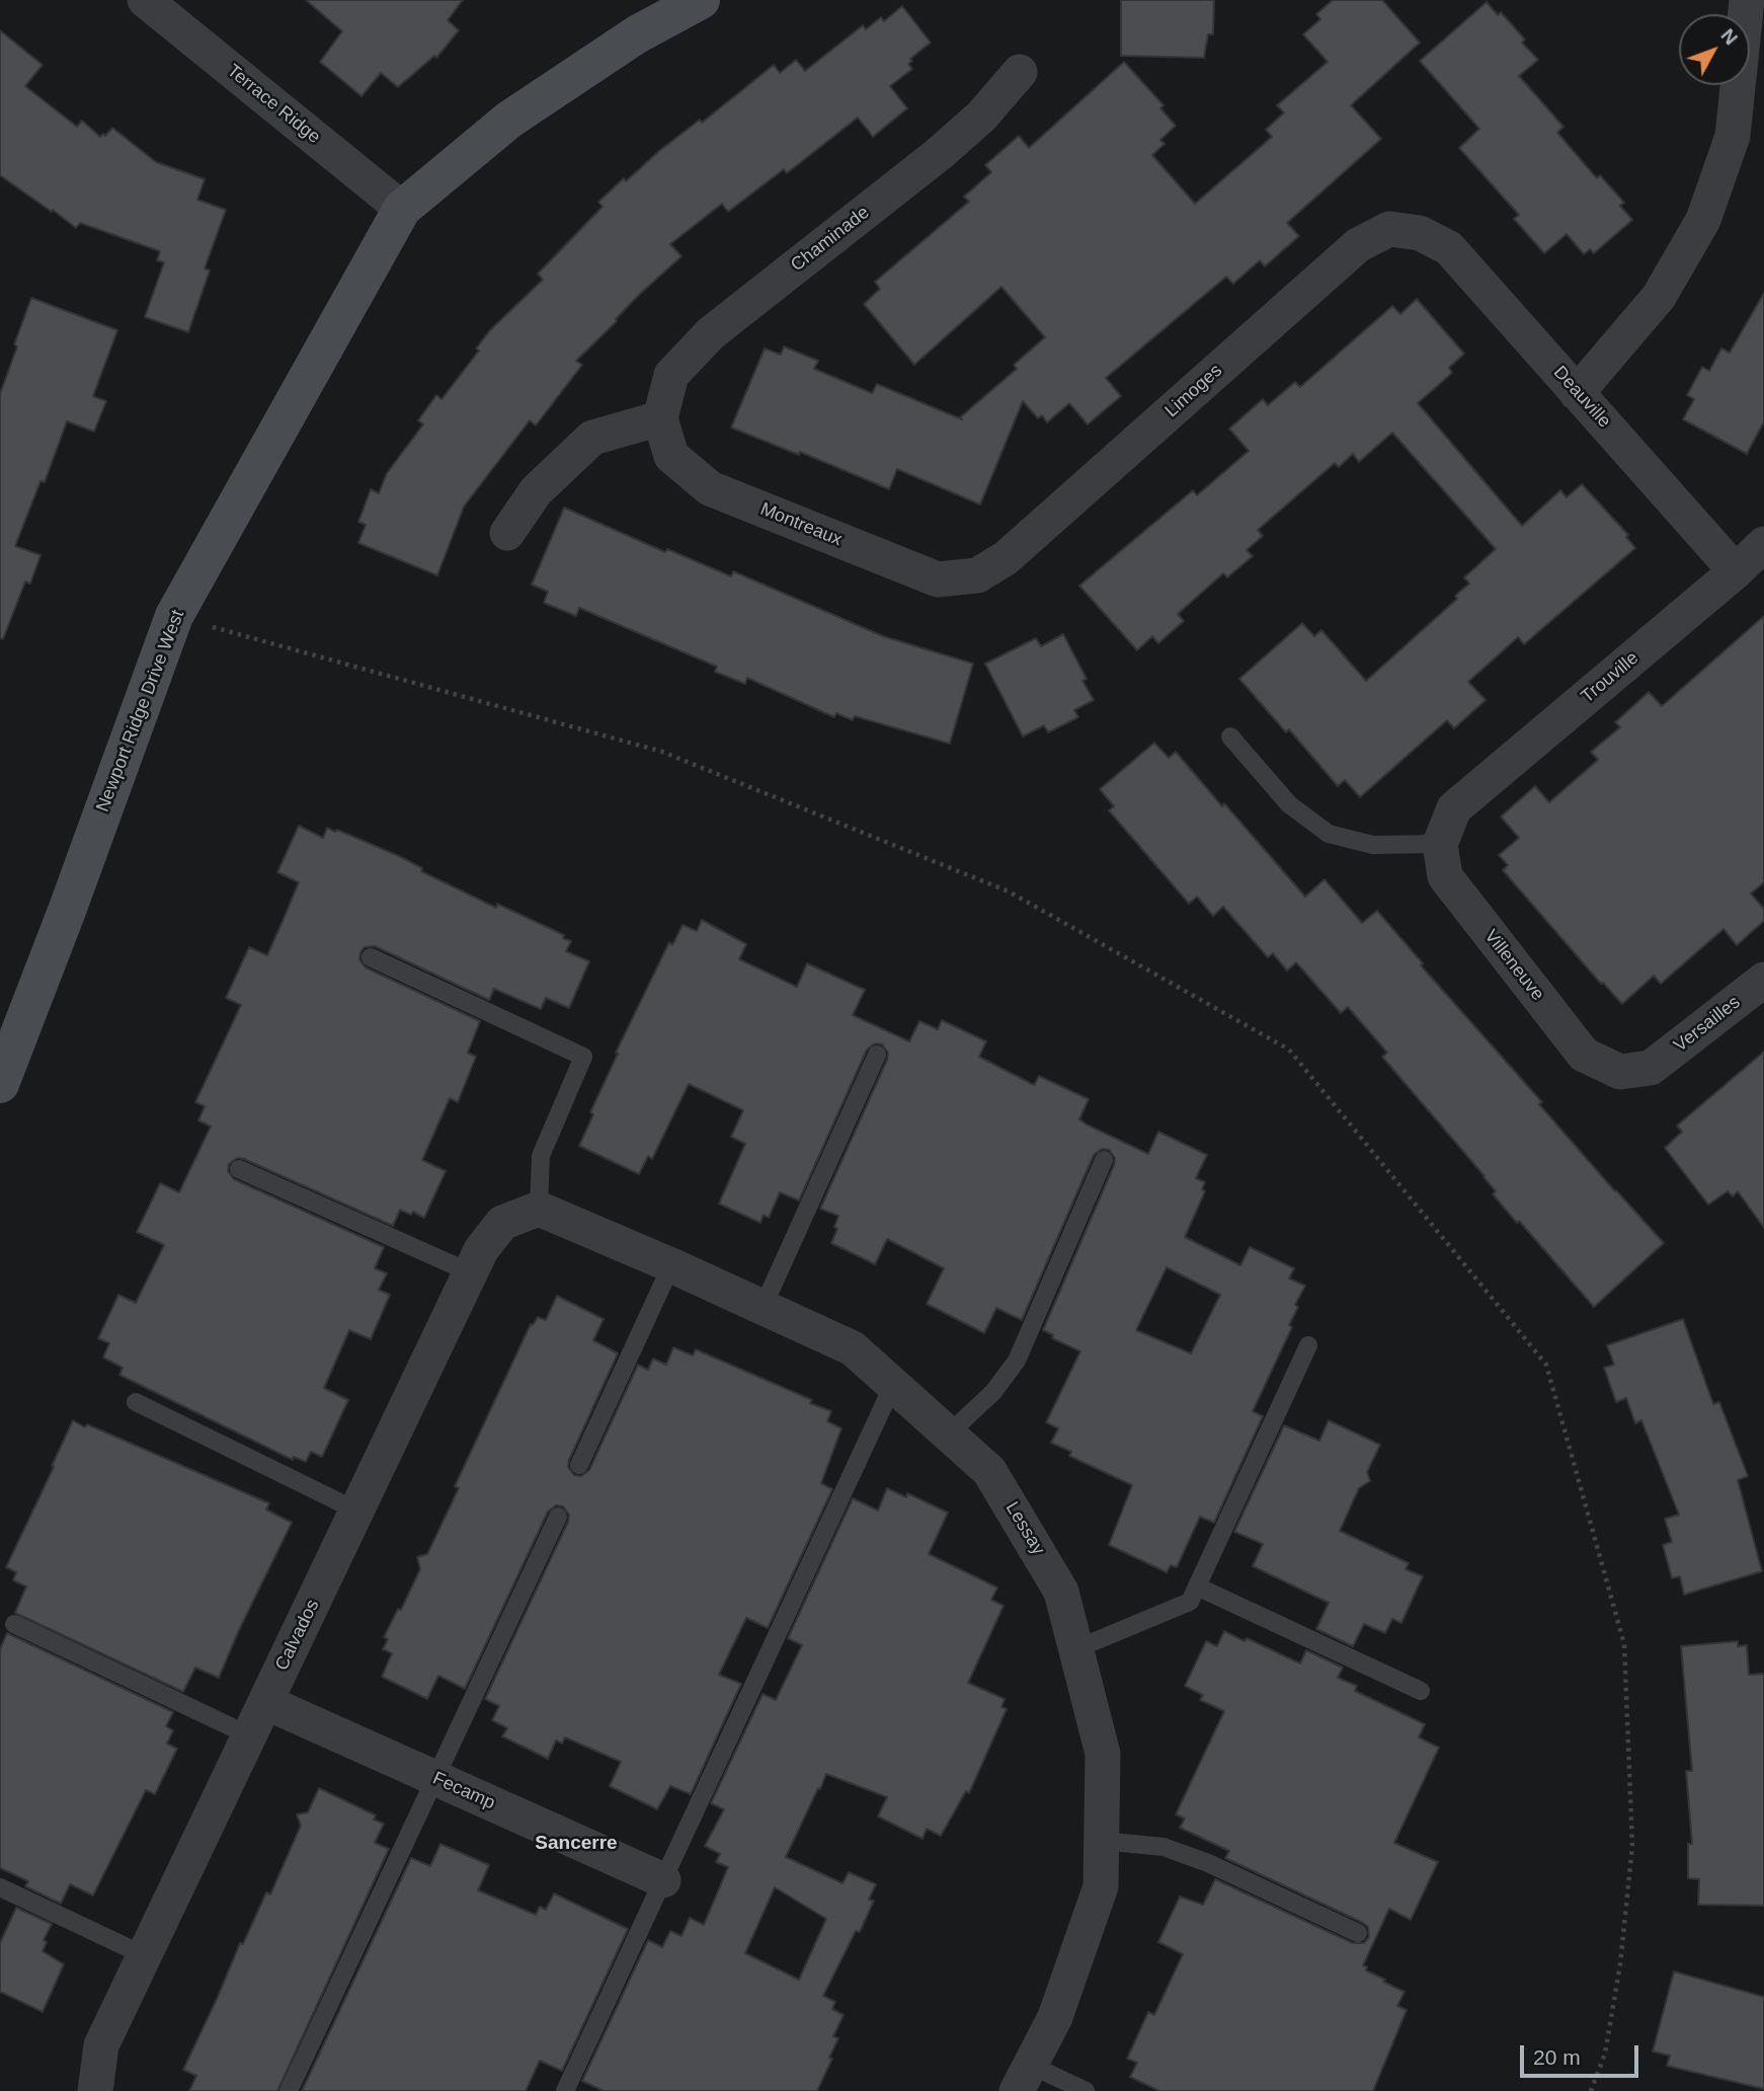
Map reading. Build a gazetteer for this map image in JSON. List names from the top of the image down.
{
  "streets": {
    "street": [
      "Terrace Ridge",
      "Chaminade",
      "Limoges",
      "Deauville",
      "Montreaux",
      "Trouville",
      "Newport Ridge Drive West",
      "Villeneuve",
      "Versailles",
      "Lessay",
      "Calvados",
      "Fecamp"
    ]
  },
  "crossings": [
    ["Terrace Ridge", "Newport Ridge Drive West"],
    ["Chaminade", "Montreaux"],
    ["Limoges", "Deauville"],
    ["Limoges", "Montreaux"],
    ["Deauville", "Trouville"],
    ["Trouville", "Villeneuve"],
    ["Villeneuve", "Versailles"],
    ["Lessay", "Calvados"],
    ["Calvados", "Fecamp"]
  ],
  "districts": ["Sancerre"],
  "scale_bar": "20 m",
  "north": "top right"
}
